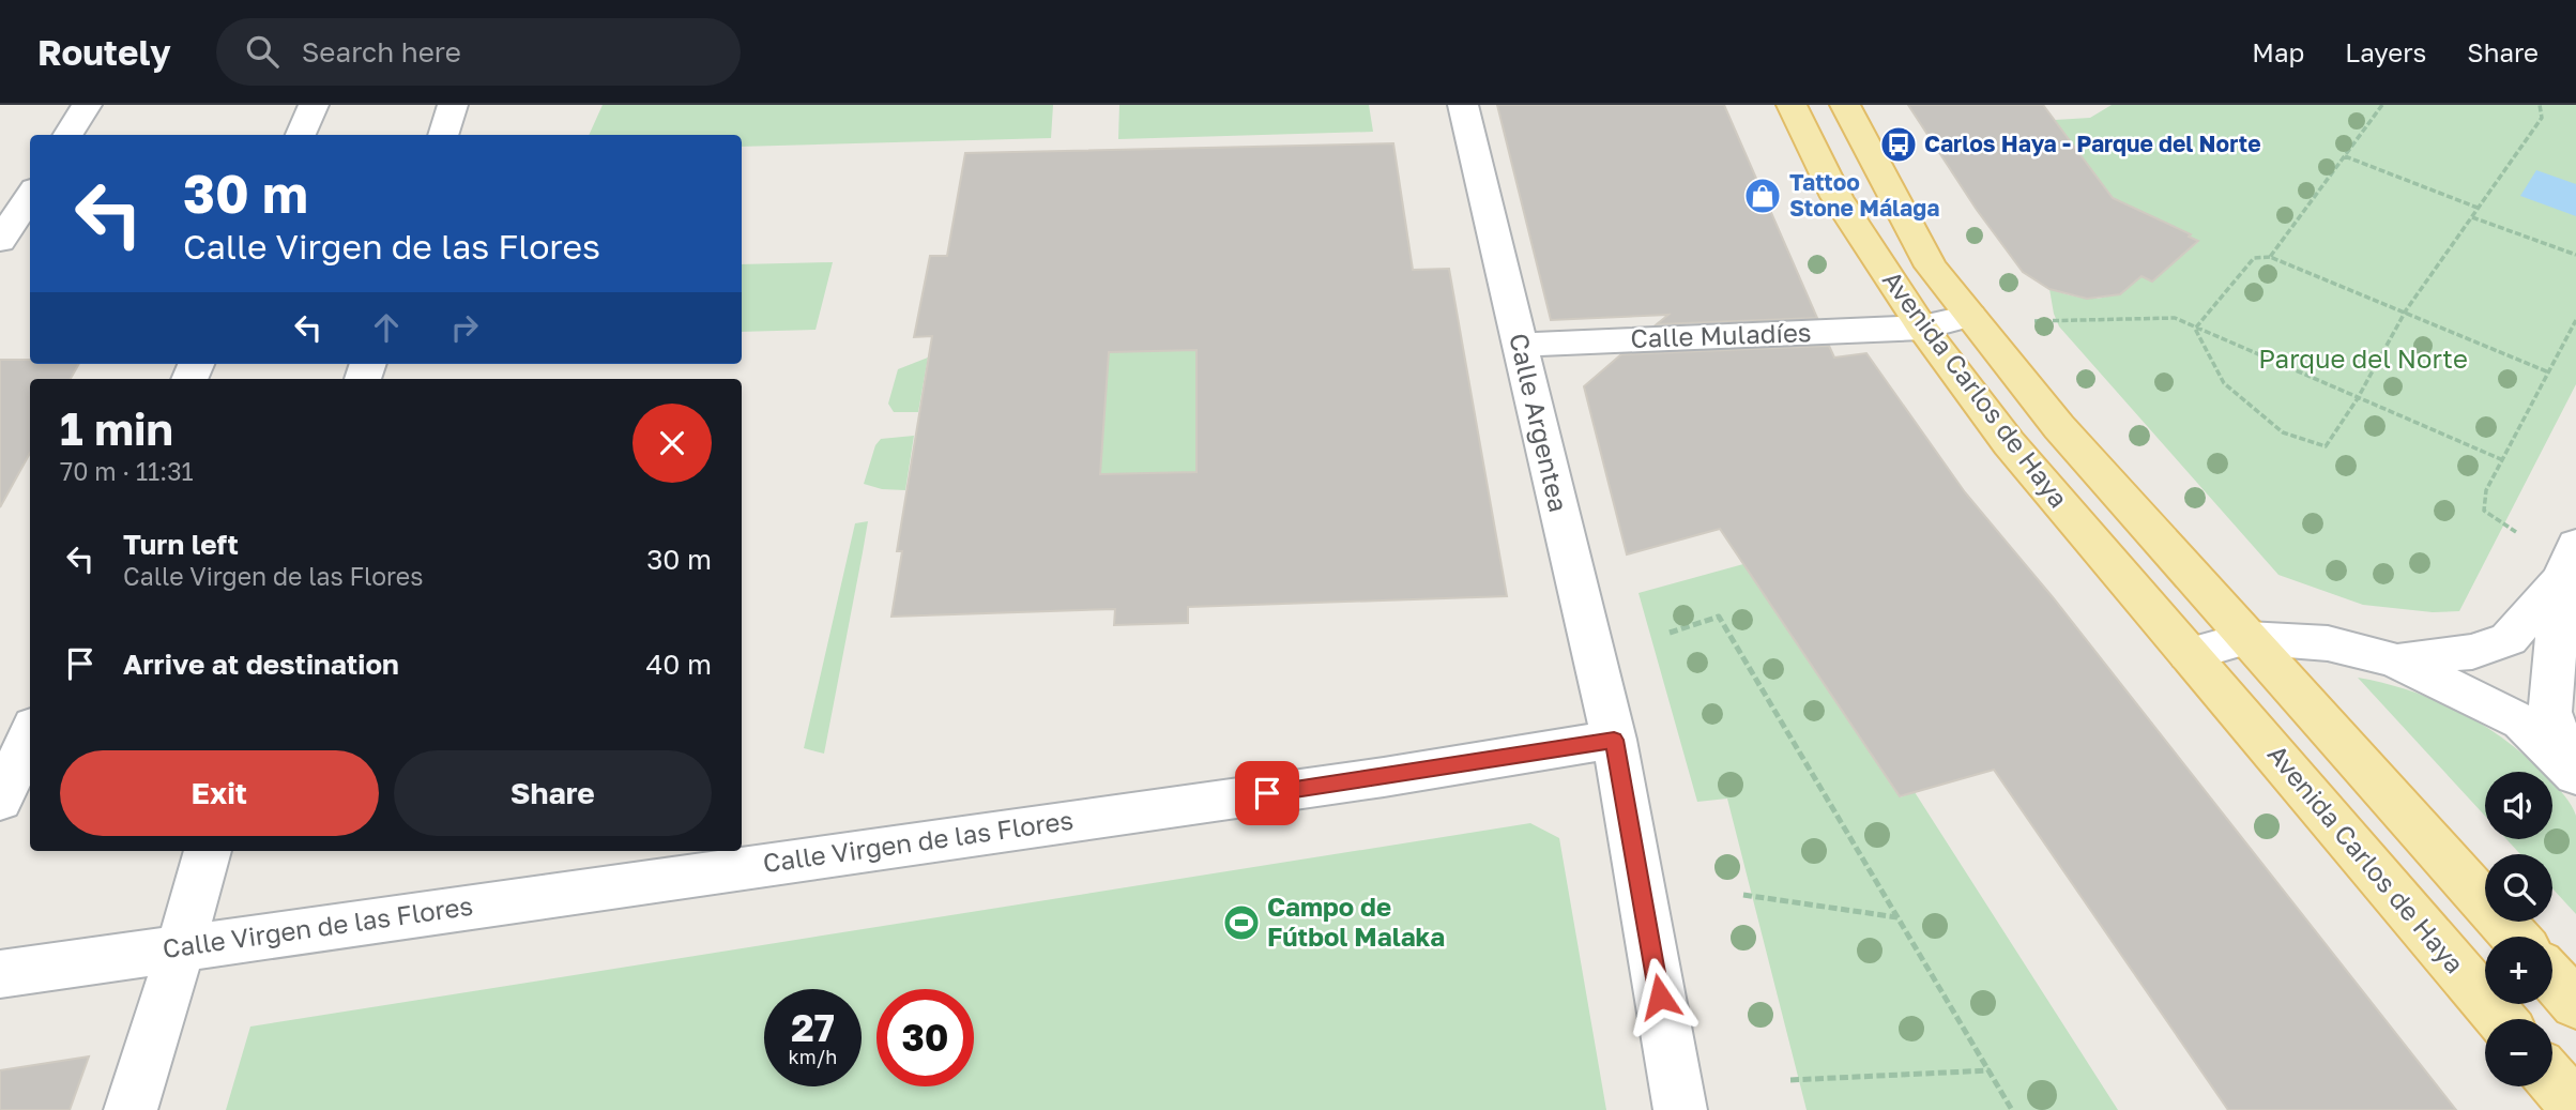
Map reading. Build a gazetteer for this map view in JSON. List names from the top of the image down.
{
  "streets": {
    "main road": ["Avenida Carlos de Haya"],
    "street": ["Calle Muladíes", "Calle Argentea", "Calle Virgen de las Flores"]
  },
  "crossings": [
    ["Calle Muladíes", "Avenida Carlos de Haya"],
    ["Calle Muladíes", "Calle Argentea"],
    ["Calle Argentea", "Calle Virgen de las Flores"]
  ],
  "parks": ["Parque del Norte"],
  "places": {
    "bus stop": ["Carlos Haya - Parque del Norte"],
    "shop": ["Tattoo Stone Málaga"],
    "sports": ["Campo de Fútbol Malaka"]
  },
  "page": {
    "header": "Routely",
    "search": "Search here",
    "nav": ["Map", "Layers", "Share"],
    "turn": ["30 m", "Calle Virgen de las Flores"],
    "heading": ["1 min", "70 m · 11:31"],
    "list": [
      {
        "name": "Turn left",
        "note": "Calle Virgen de las Flores",
        "value": "30 m"
      },
      {
        "name": "Arrive at destination",
        "value": "40 m"
      }
    ],
    "buttons": ["Exit", "Share"],
    "map_buttons": ["+", "−"],
    "speed": "27 km/h",
    "limit": "30"
  }
}
